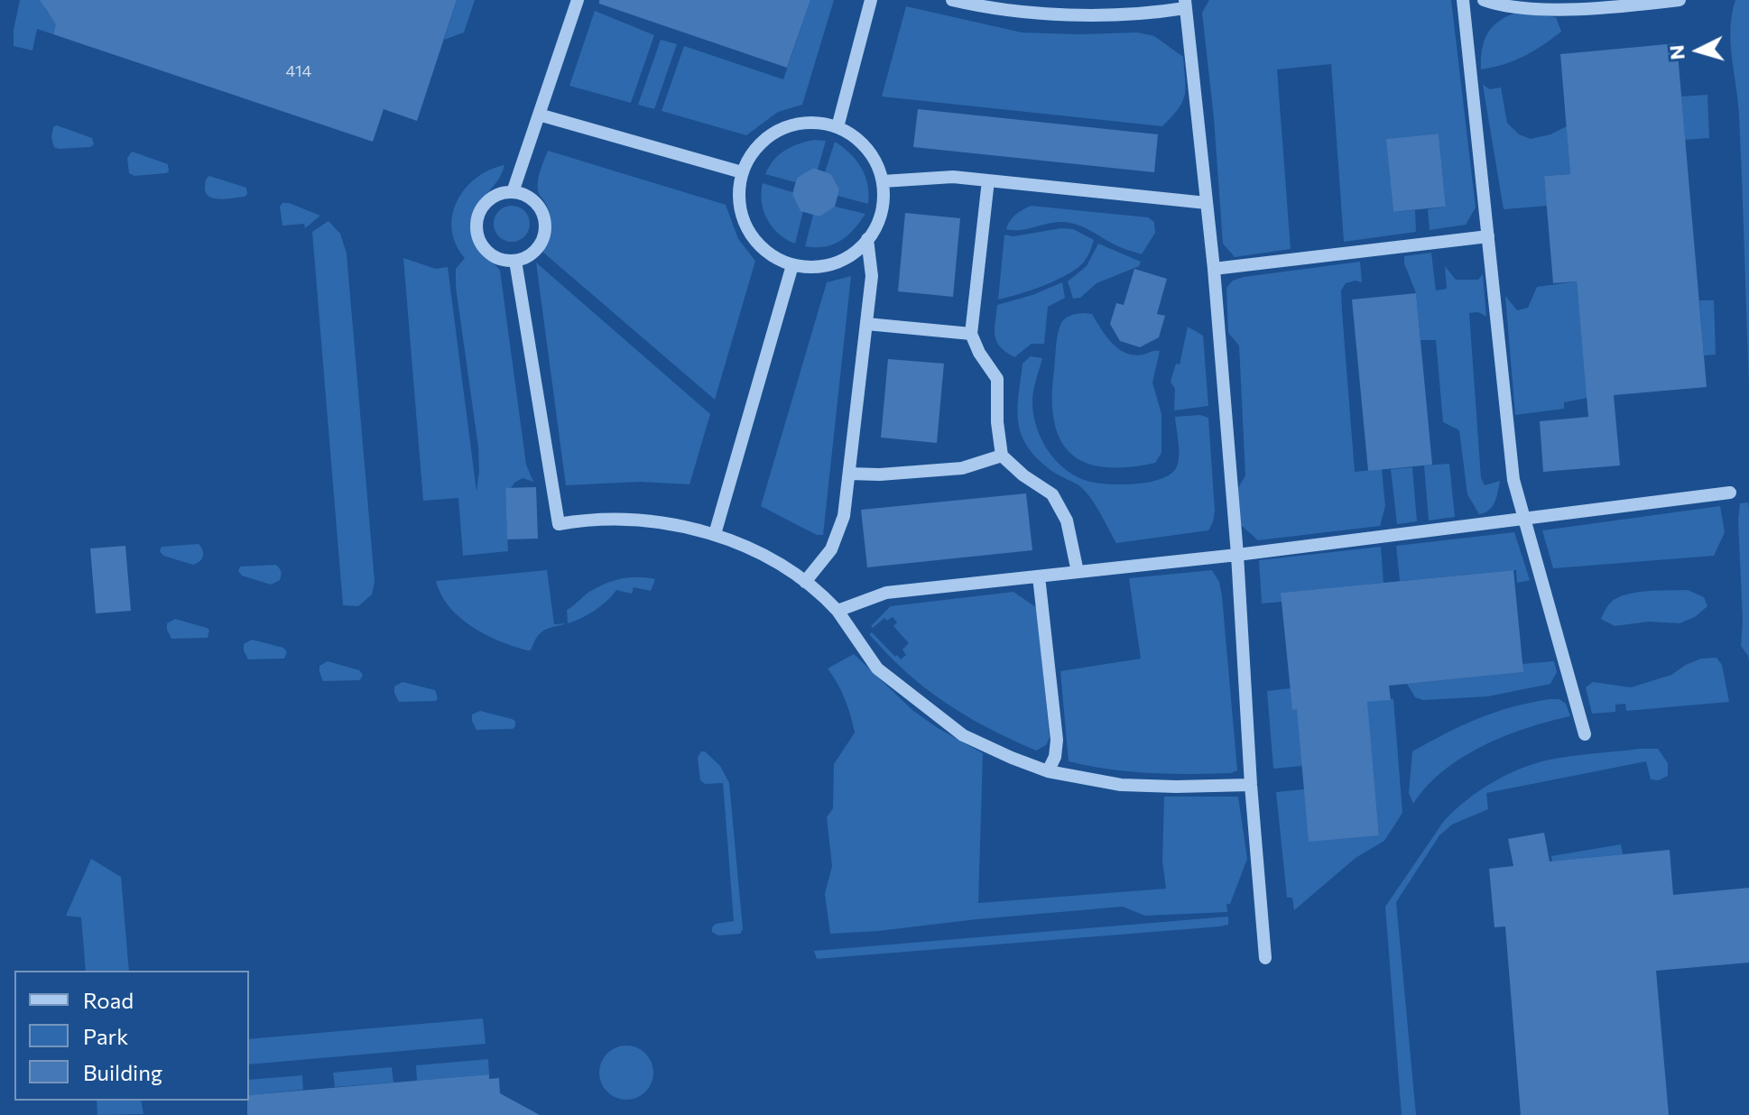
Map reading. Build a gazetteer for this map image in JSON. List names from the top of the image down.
{
  "house_numbers": ["414"],
  "legend": ["Road", "Park", "Building"],
  "north": "left"
}
